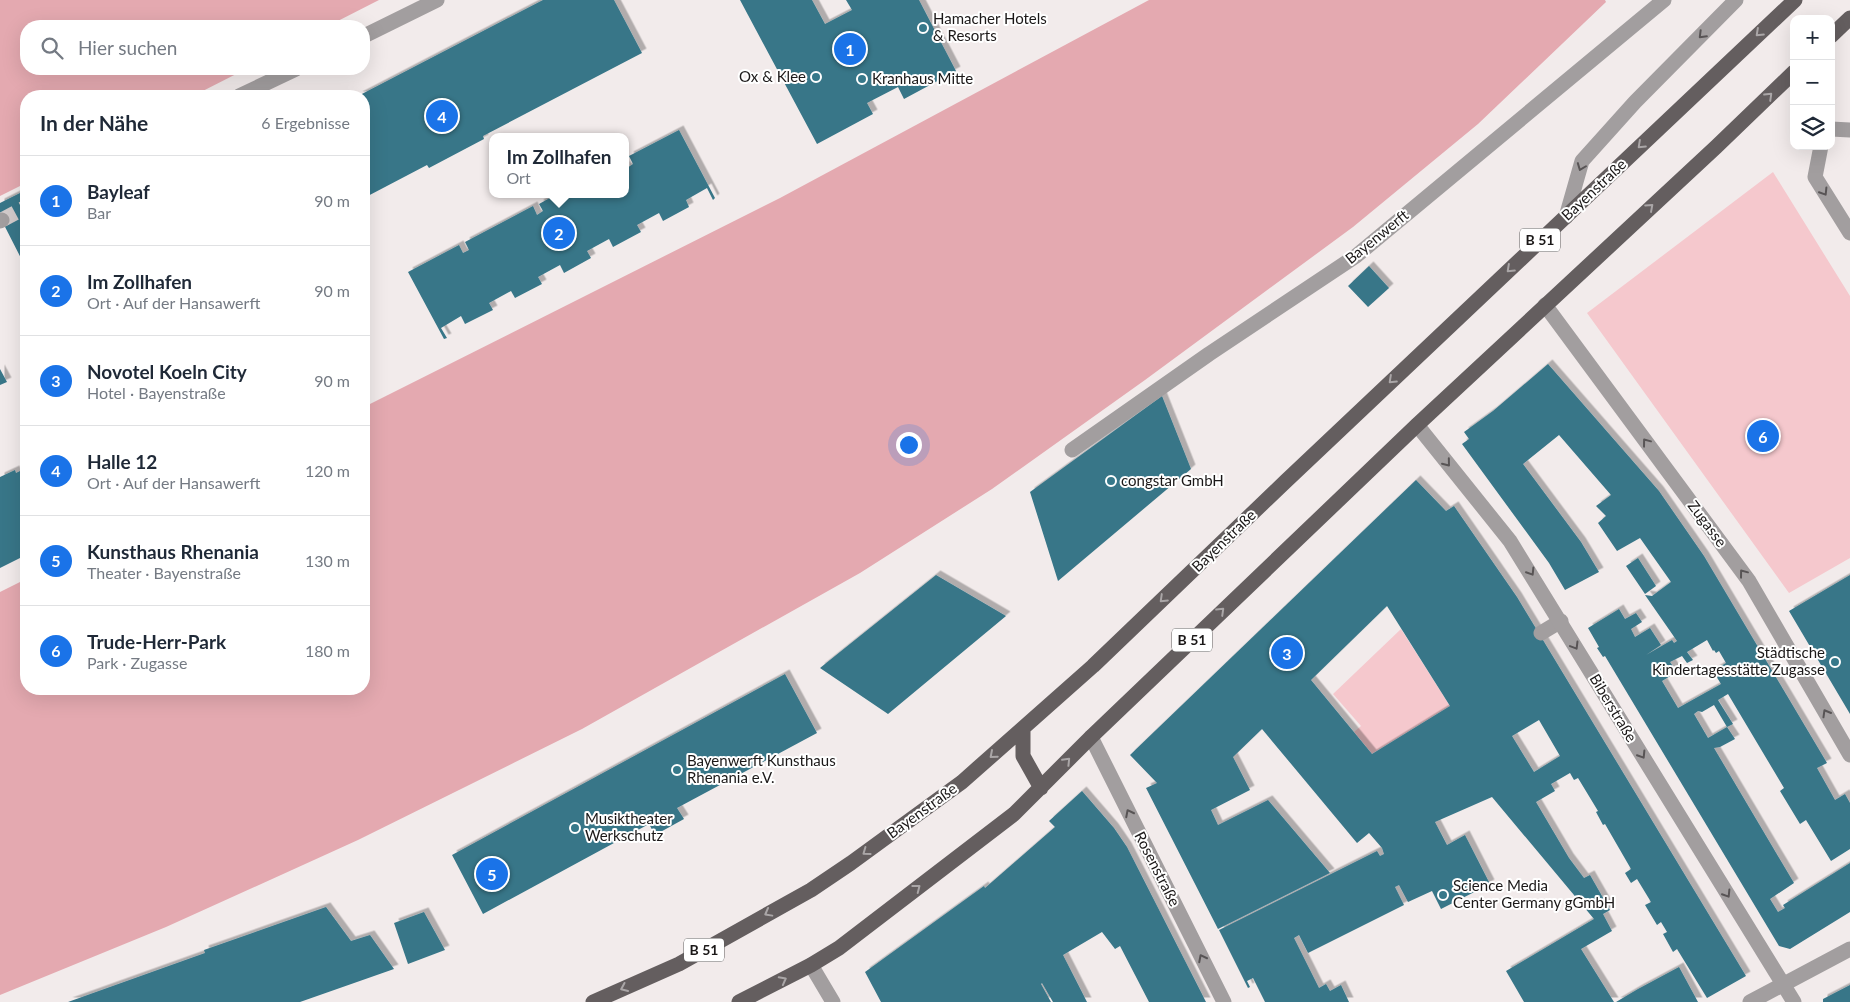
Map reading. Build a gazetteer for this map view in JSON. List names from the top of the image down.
{
  "streets": {
    "main road": ["Bayenstraße", "B 51"],
    "street": [
      "Bayenwerft",
      "Zugasse",
      "Biberstraße",
      "Rosenstraße"
    ]
  },
  "crossings": [
    ["B 51", "Zugasse"],
    ["B 51", "Biberstraße"],
    ["B 51", "Rosenstraße"]
  ],
  "one_way": ["Zugasse", "Biberstraße", "Rosenstraße"],
  "places": [
    "Hamacher Hotels & Resorts",
    "Ox & Klee",
    "Kranhaus Mitte",
    "congstar GmbH",
    "Städtische Kindertagesstätte Zugasse",
    "Bayenwerft Kunsthaus Rhenania e.V.",
    "Musiktheater Werkschutz",
    "Science Media Center Germany gGmbH"
  ],
  "page": {
    "map_buttons": ["+", "−"],
    "search": "Hier suchen",
    "pins": [
      "1",
      "4",
      "2",
      "6",
      "3",
      "5"
    ],
    "heading": ["In der Nähe", "6 Ergebnisse"],
    "popup": ["Im Zollhafen", "Ort"],
    "list": [
      {
        "mark": "1",
        "name": "Bayleaf",
        "note": "Bar",
        "value": "90 m"
      },
      {
        "mark": "2",
        "name": "Im Zollhafen",
        "note": "Ort · Auf der Hansawerft",
        "value": "90 m"
      },
      {
        "mark": "3",
        "name": "Novotel Koeln City",
        "note": "Hotel · Bayenstraße",
        "value": "90 m"
      },
      {
        "mark": "4",
        "name": "Halle 12",
        "note": "Ort · Auf der Hansawerft",
        "value": "120 m"
      },
      {
        "mark": "5",
        "name": "Kunsthaus Rhenania",
        "note": "Theater · Bayenstraße",
        "value": "130 m"
      },
      {
        "mark": "6",
        "name": "Trude-Herr-Park",
        "note": "Park · Zugasse",
        "value": "180 m"
      }
    ]
  }
}
